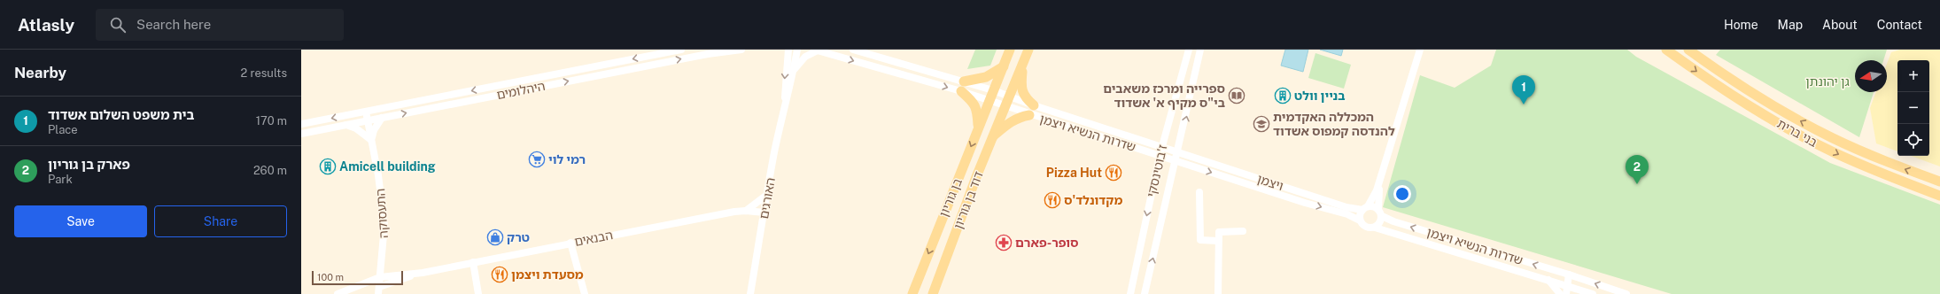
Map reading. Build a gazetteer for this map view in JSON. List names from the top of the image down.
{
  "streets": {
    "main road": ["בני ברית", "בן גוריון", "דוד בן גוריון"],
    "street": [
      "היהלומים",
      "שדרות הנשיא ויצמן",
      "ז'בוטינסקי",
      "ויצמן",
      "האורגים",
      "התעסוקה",
      "הבנאים"
    ]
  },
  "crossings": [
    ["היהלומים", "התעסוקה"],
    ["שדרות הנשיא ויצמן", "ז'בוטינסקי"],
    ["שדרות הנשיא ויצמן", "ויצמן"],
    ["שדרות הנשיא ויצמן", "בן גוריון"],
    ["שדרות הנשיא ויצמן", "דוד בן גוריון"],
    ["ז'בוטינסקי", "ויצמן"],
    ["האורגים", "הבנאים"],
    ["התעסוקה", "הבנאים"]
  ],
  "one_way": ["בן גוריון"],
  "parks": ["גן יהונתן"],
  "places": {
    "library": ["ספרייה ומרכז משאבים בי\"ס מקיף א' אשדוד"],
    "building": ["בניין וולט", "Amicell building"],
    "school or university": ["המכללה האקדמית להנדסה קמפוס אשדוד"],
    "supermarket": ["רמי לוי"],
    "restaurant": ["Pizza Hut", "מקדונלד'ס", "מסעדת ויצמן"],
    "shop": ["טרק"],
    "pharmacy": ["סופר-פארם"]
  },
  "scale_bar": "100 m",
  "north": "left",
  "page": {
    "header": "Atlasly",
    "search": "Search here",
    "nav": [
      "Home",
      "Map",
      "About",
      "Contact"
    ],
    "heading": ["Nearby", "2 results"],
    "map_buttons": ["+", "−"],
    "pins": ["1", "2"],
    "list": [
      {
        "mark": "1",
        "name": "בית משפט השלום אשדוד",
        "note": "Place",
        "value": "170 m"
      },
      {
        "mark": "2",
        "name": "פארק בן גוריון",
        "note": "Park",
        "value": "260 m"
      }
    ],
    "buttons": ["Save", "Share"],
    "scale": "100 m"
  }
}
